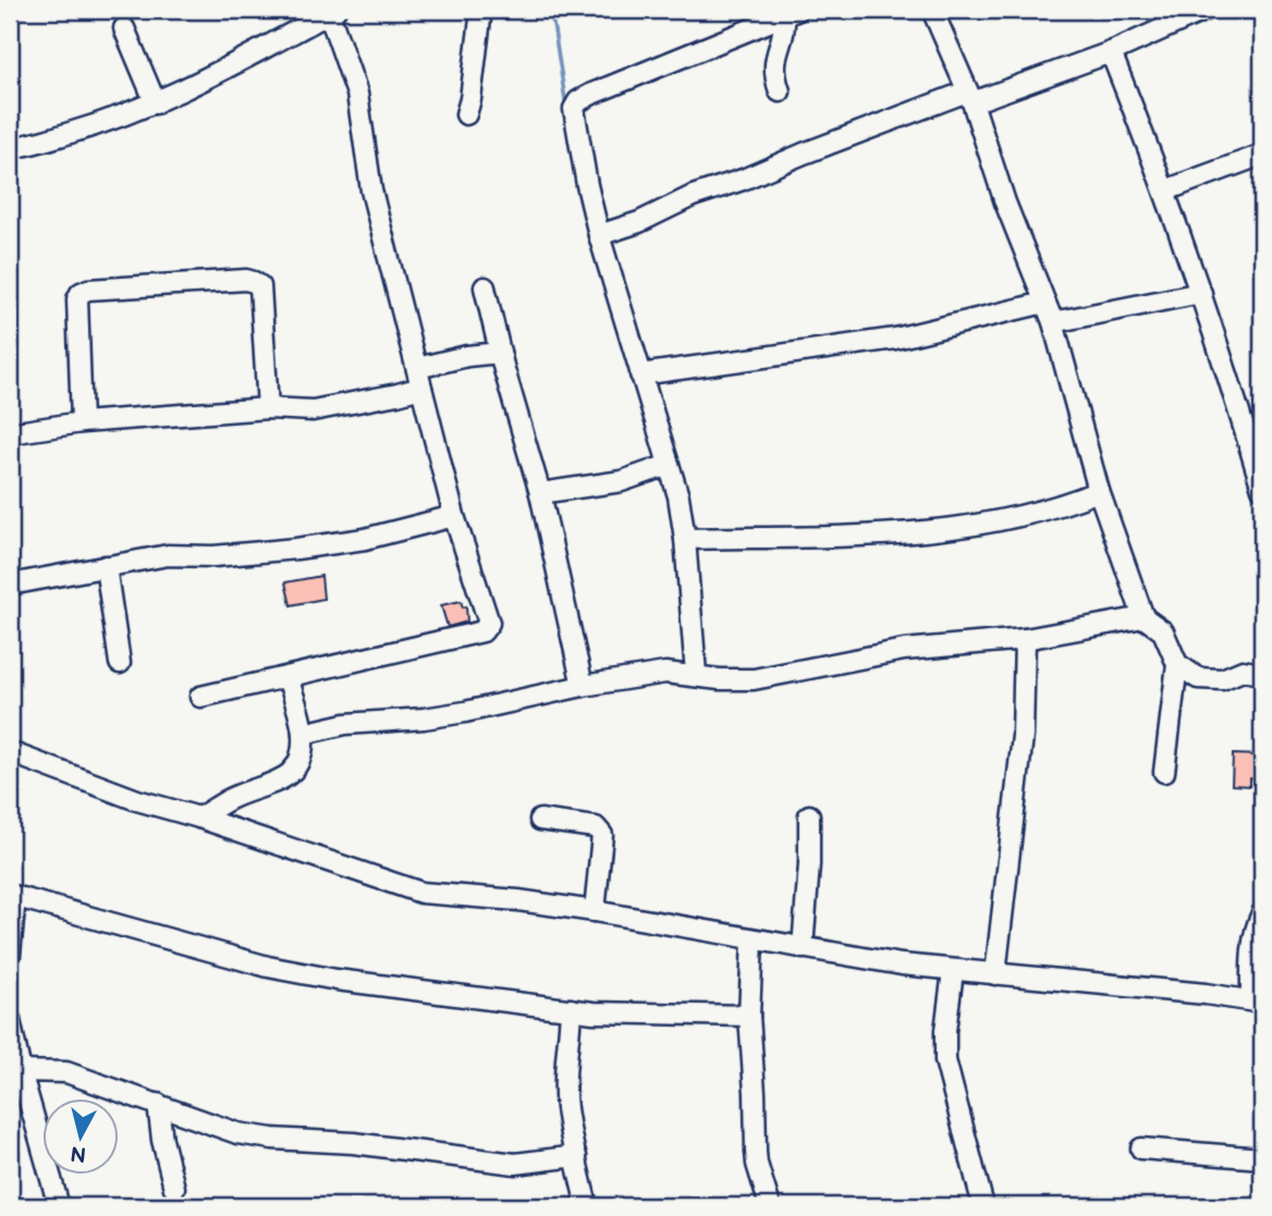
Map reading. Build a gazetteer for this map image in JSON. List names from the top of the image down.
{
  "north": "bottom"
}
